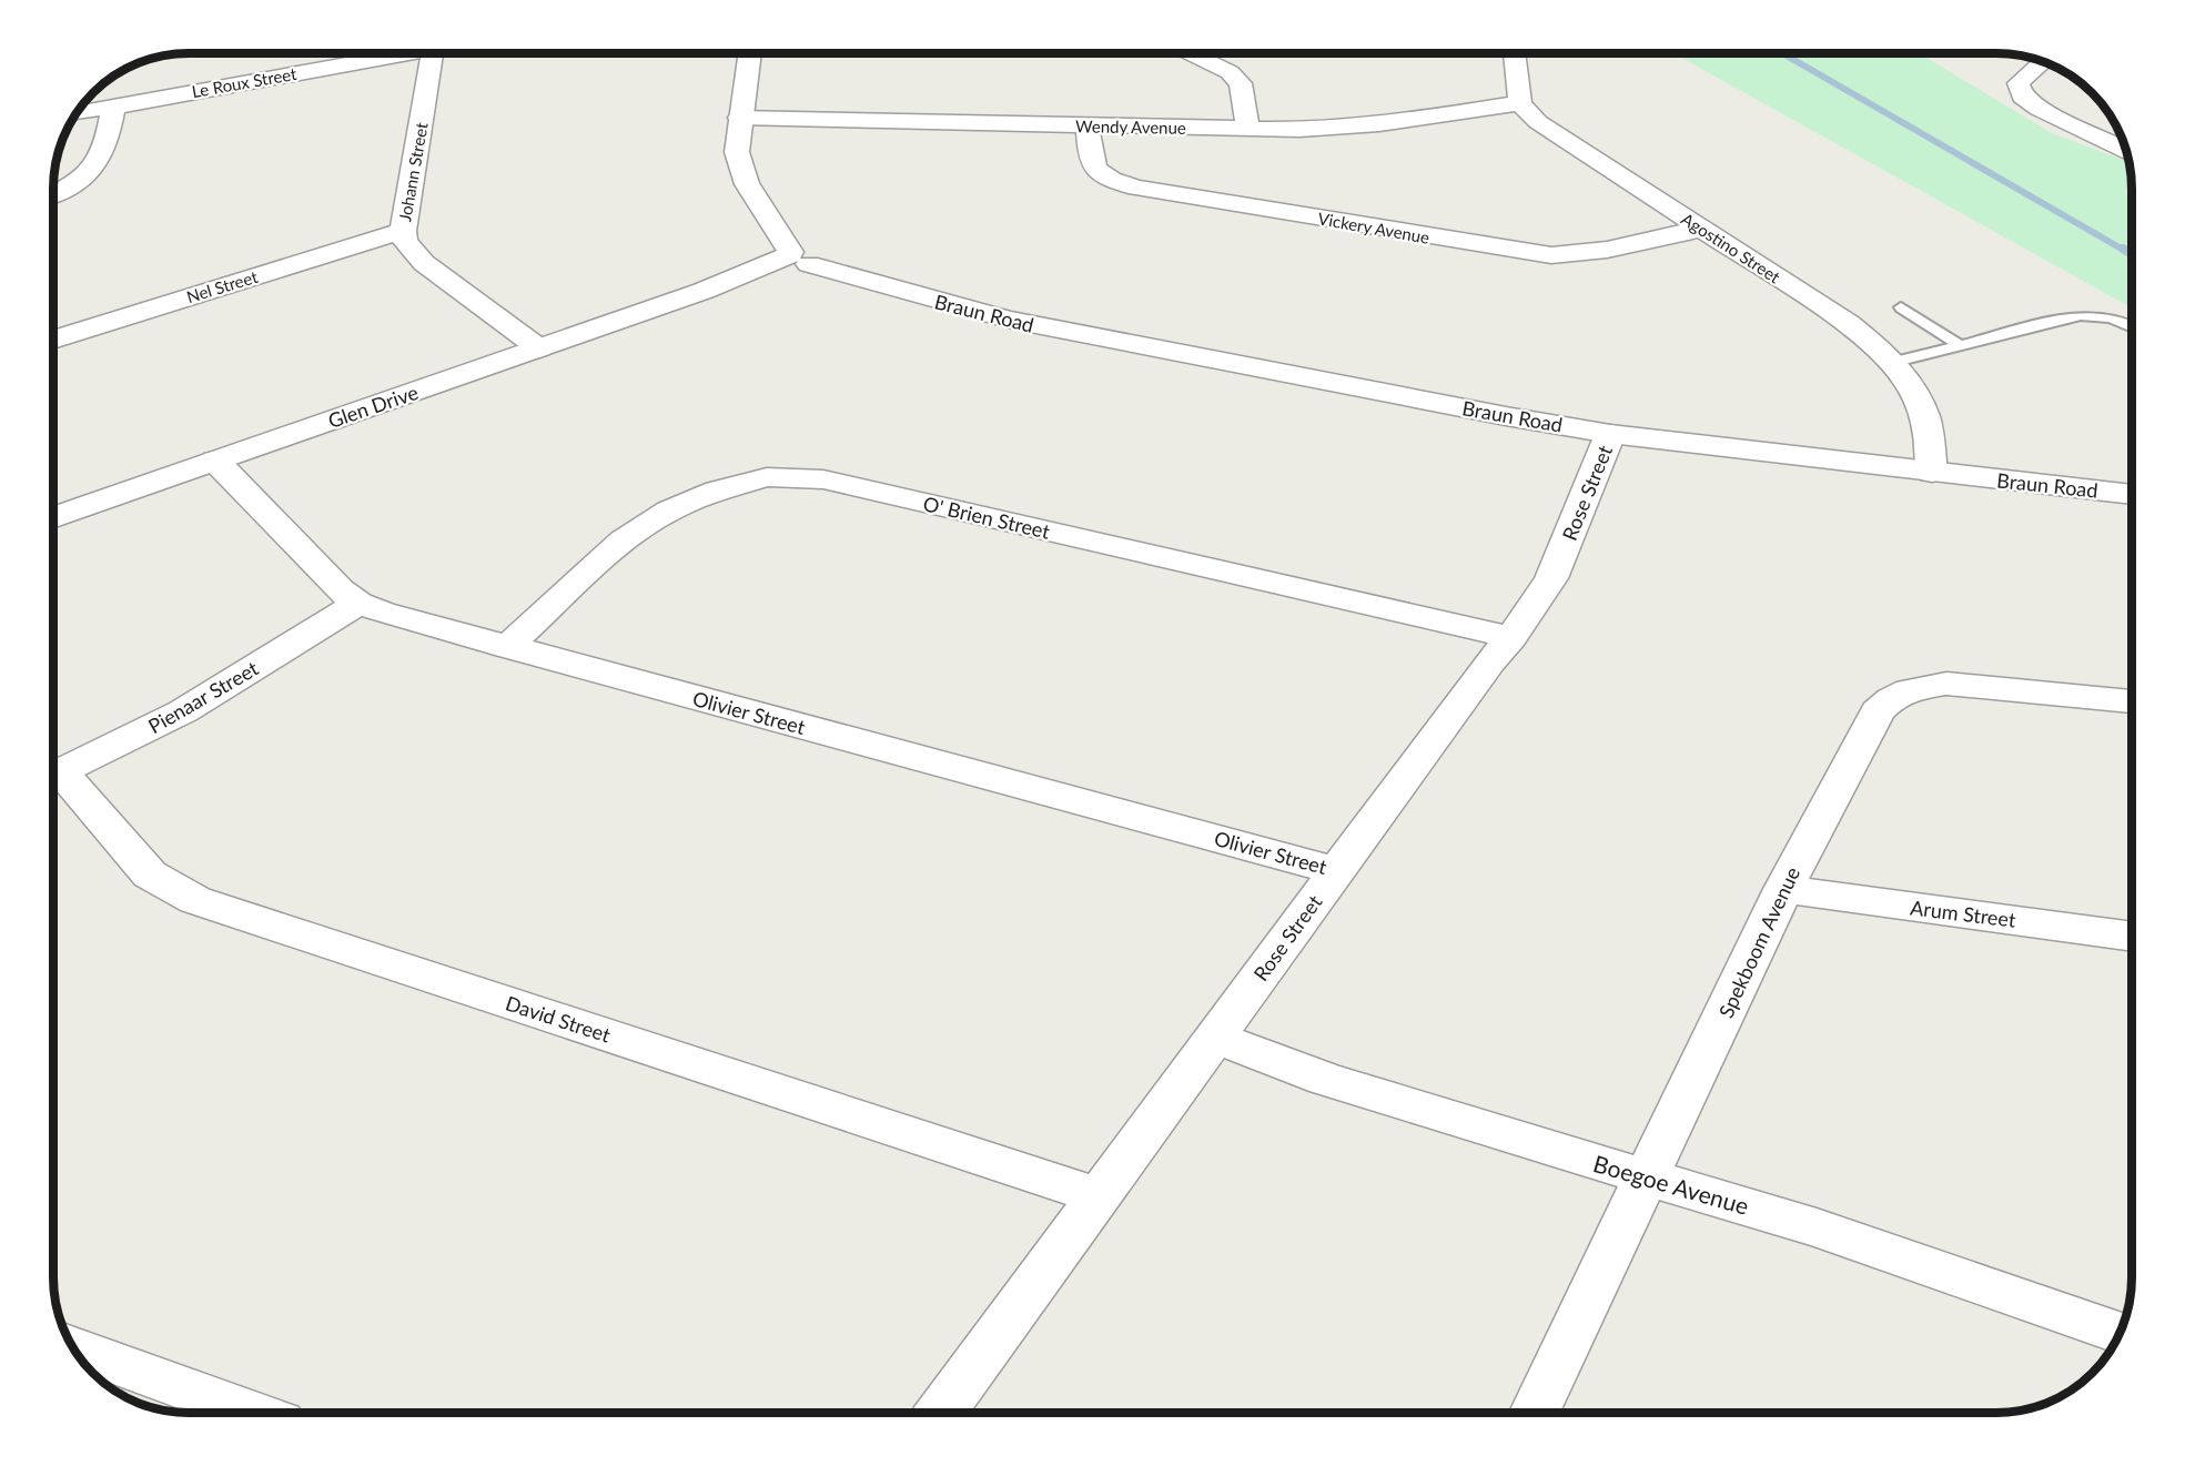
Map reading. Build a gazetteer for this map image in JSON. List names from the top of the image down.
{
  "streets": {
    "street": [
      "Le Roux Street",
      "Wendy Avenue",
      "Johann Street",
      "Vickery Avenue",
      "Agostino Street",
      "Nel Street",
      "Braun Road",
      "Glen Drive",
      "Rose Street",
      "O' Brien Street",
      "Pienaar Street",
      "Olivier Street",
      "Arum Street",
      "Spekboom Avenue",
      "David Street",
      "Boegoe Avenue"
    ]
  },
  "crossings": [
    ["Wendy Avenue", "Vickery Avenue"],
    ["Wendy Avenue", "Agostino Street"],
    ["Johann Street", "Nel Street"],
    ["Johann Street", "Glen Drive"],
    ["Vickery Avenue", "Agostino Street"],
    ["Agostino Street", "Braun Road"],
    ["Braun Road", "Glen Drive"],
    ["Braun Road", "Rose Street"],
    ["Glen Drive", "Olivier Street"],
    ["Rose Street", "O' Brien Street"],
    ["Rose Street", "Olivier Street"],
    ["Rose Street", "David Street"],
    ["Rose Street", "Boegoe Avenue"],
    ["O' Brien Street", "Olivier Street"],
    ["Pienaar Street", "Olivier Street"],
    ["Arum Street", "Spekboom Avenue"],
    ["Spekboom Avenue", "Boegoe Avenue"]
  ]
}
